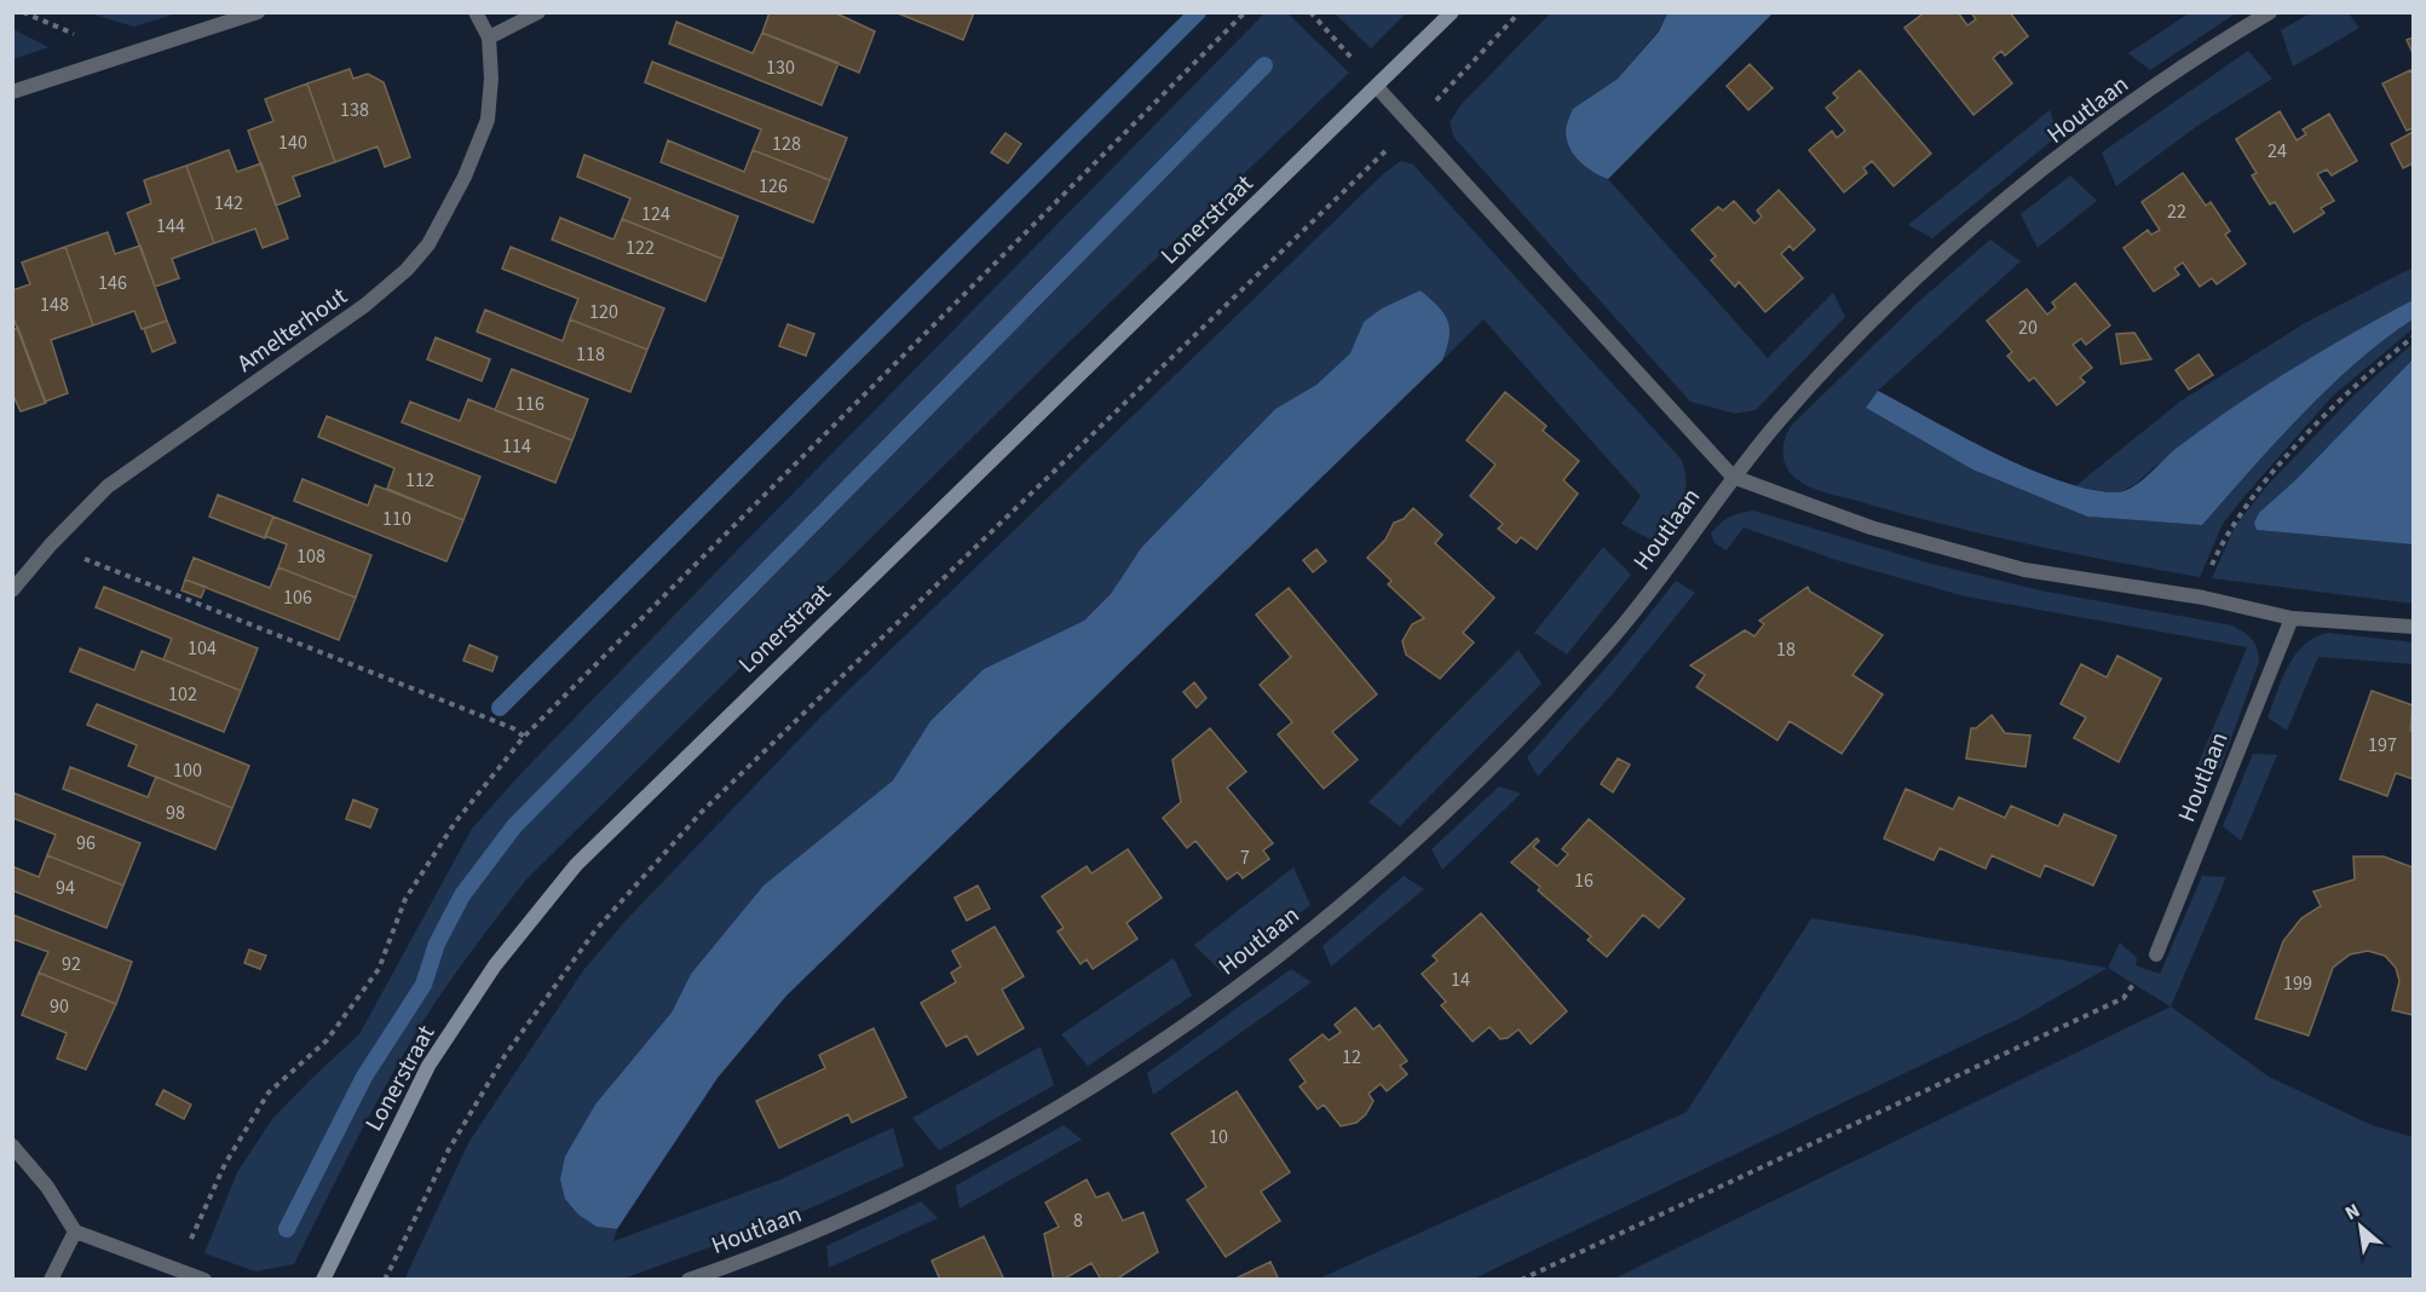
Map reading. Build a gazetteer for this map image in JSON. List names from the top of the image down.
{
  "streets": {
    "street": ["Houtlaan", "Lonerstraat", "Amelterhout"]
  },
  "crossings": [
    ["Houtlaan", "Lonerstraat"]
  ],
  "house_numbers": [
    "130",
    "138",
    "140",
    "128",
    "24",
    "126",
    "142",
    "22",
    "124",
    "144",
    "122",
    "146",
    "148",
    "120",
    "20",
    "118",
    "116",
    "114",
    "112",
    "110",
    "108",
    "106",
    "104",
    "18",
    "102",
    "197",
    "100",
    "98",
    "96",
    "7",
    "16",
    "94",
    "92",
    "14",
    "199",
    "90",
    "12",
    "10",
    "8"
  ],
  "north": "top left"
}
